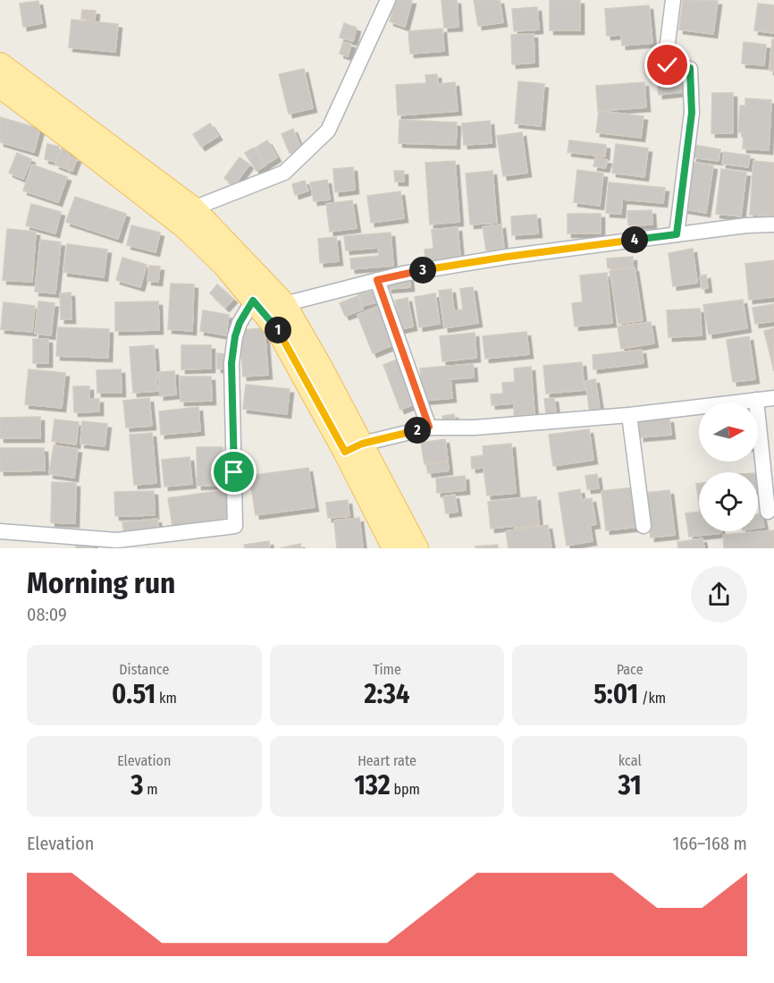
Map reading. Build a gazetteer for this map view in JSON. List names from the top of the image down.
{
  "north": "right",
  "page": {
    "pins": [
      "4",
      "3",
      "1",
      "2"
    ],
    "heading": ["Morning run", "08:09"],
    "stats": [
      ["Distance", "0.51 km"],
      ["Time", "2:34"],
      ["Pace", "5:01 /km"],
      ["Elevation", "3 m"],
      ["Heart rate", "132 bpm"],
      ["kcal", "31"]
    ],
    "chart": ["Elevation", "166–168 m"]
  }
}
